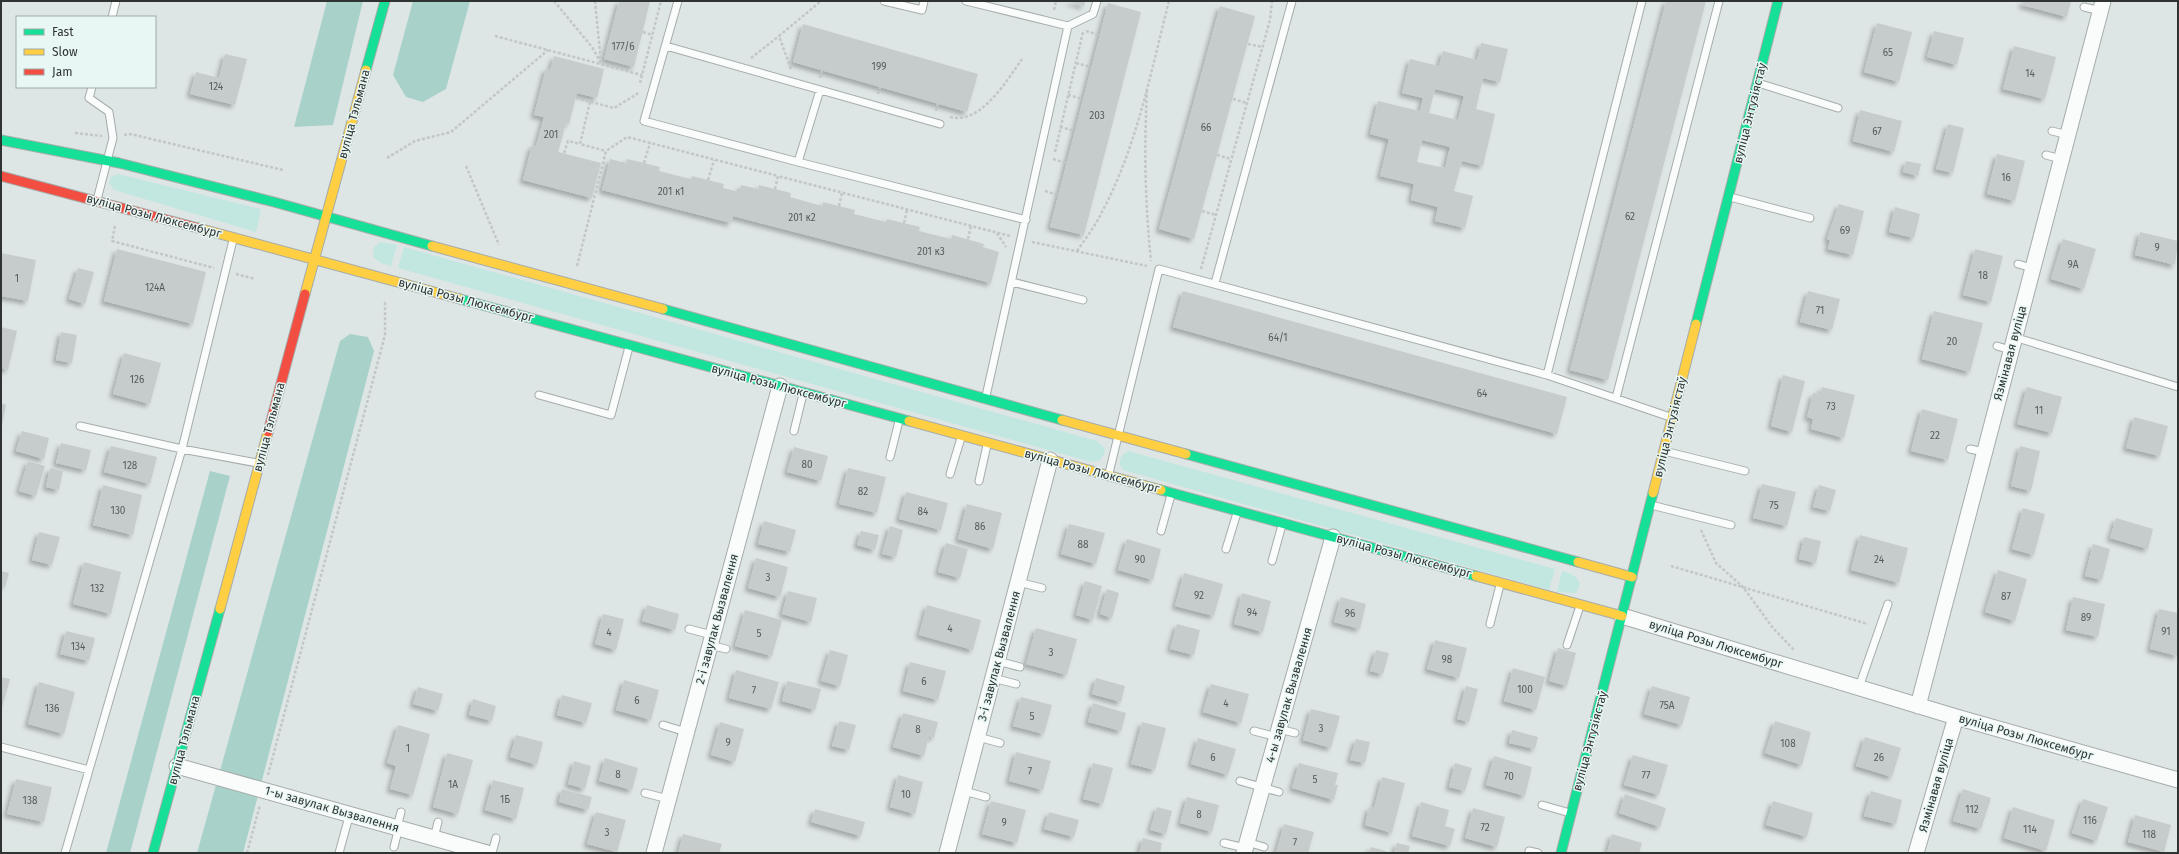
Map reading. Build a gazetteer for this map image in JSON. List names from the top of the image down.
{
  "streets": {
    "main road": ["вуліца Энтузіястаў", "вуліца Тэльмана", "вуліца Розы Люксембург"],
    "street": [
      "Язмінавая вуліца",
      "2-і завулак Вызвалення",
      "3-і завулак Вызвалення",
      "4-ы завулак Вызвалення",
      "1-ы завулак Вызвалення"
    ]
  },
  "crossings": [
    ["вуліца Энтузіястаў", "вуліца Розы Люксембург"],
    ["вуліца Тэльмана", "вуліца Розы Люксембург"],
    ["вуліца Тэльмана", "1-ы завулак Вызвалення"],
    ["вуліца Розы Люксембург", "Язмінавая вуліца"],
    ["вуліца Розы Люксембург", "2-і завулак Вызвалення"],
    ["вуліца Розы Люксембург", "3-і завулак Вызвалення"],
    ["вуліца Розы Люксембург", "4-ы завулак Вызвалення"]
  ],
  "house_numbers": [
    "177/6",
    "65",
    "199",
    "14",
    "124",
    "203",
    "66",
    "67",
    "201",
    "16",
    "201 к1",
    "62",
    "201 к2",
    "69",
    "9",
    "201 к3",
    "9А",
    "18",
    "1",
    "124А",
    "71",
    "64/1",
    "20",
    "126",
    "64",
    "73",
    "11",
    "22",
    "80",
    "128",
    "82",
    "75",
    "130",
    "84",
    "86",
    "88",
    "90",
    "24",
    "3",
    "132",
    "92",
    "87",
    "94",
    "96",
    "89",
    "4",
    "91",
    "4",
    "5",
    "134",
    "3",
    "98",
    "6",
    "100",
    "7",
    "6",
    "4",
    "75А",
    "136",
    "5",
    "3",
    "8",
    "9",
    "108",
    "1",
    "6",
    "26",
    "7",
    "8",
    "77",
    "70",
    "5",
    "1А",
    "10",
    "1Б",
    "138",
    "112",
    "8",
    "116",
    "9",
    "72",
    "114",
    "3",
    "118",
    "7"
  ],
  "legend": ["Fast", "Slow", "Jam"]
}
